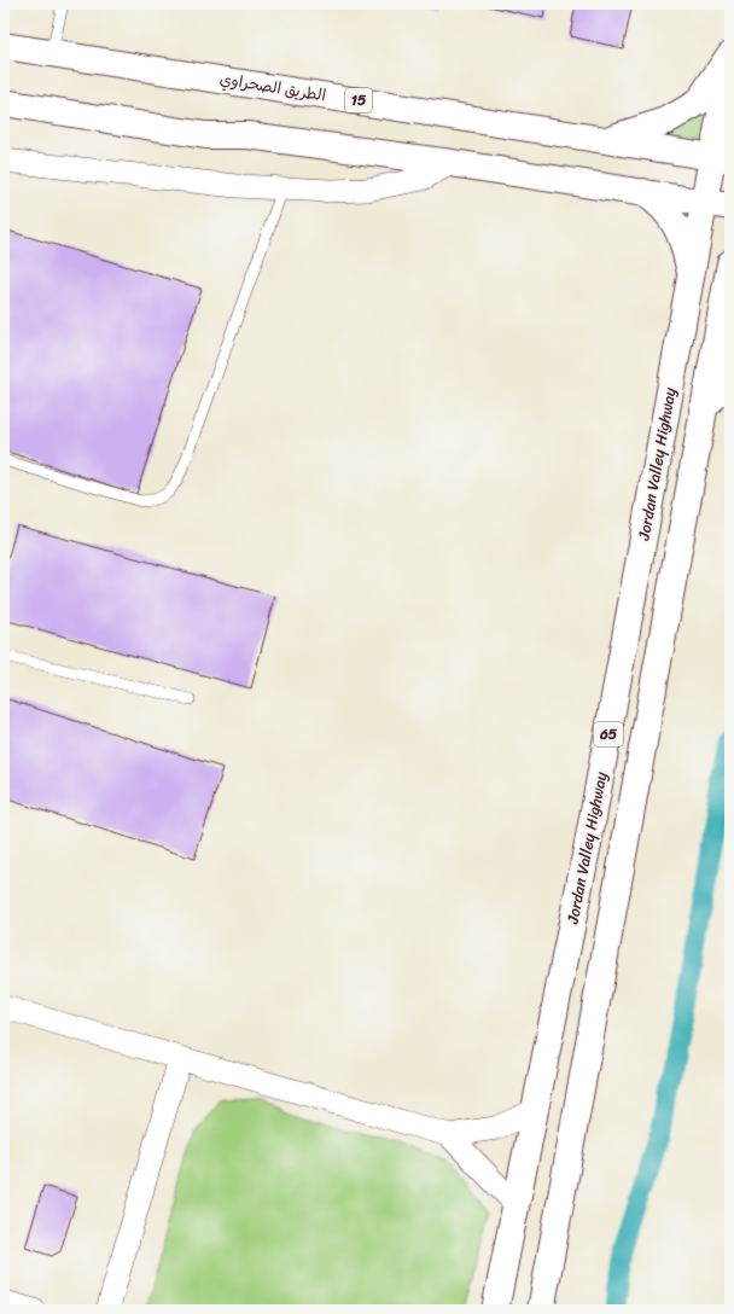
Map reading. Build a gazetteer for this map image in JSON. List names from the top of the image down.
{
  "streets": {
    "main road": [
      "الطريق الصحراوي",
      "15",
      "Jordan Valley Highway",
      "65"
    ]
  },
  "crossings": [
    ["الطريق الصحراوي", "Jordan Valley Highway"]
  ]
}
